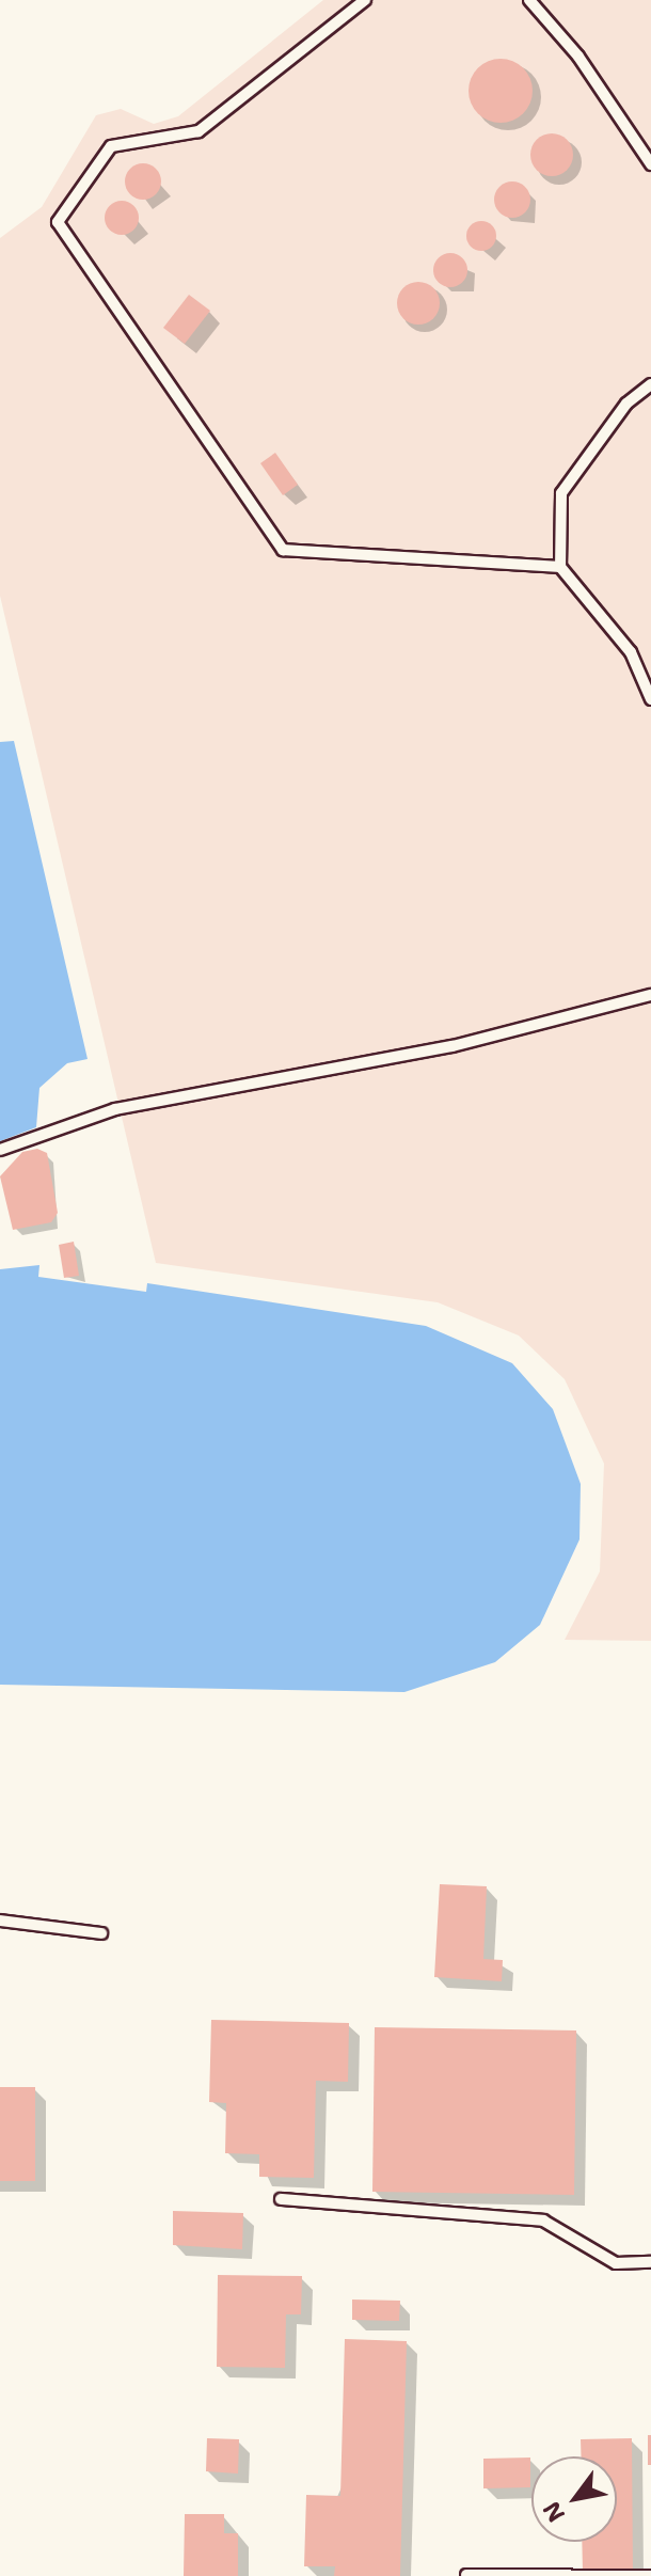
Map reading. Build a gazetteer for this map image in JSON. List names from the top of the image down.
{
  "north": "bottom left"
}
